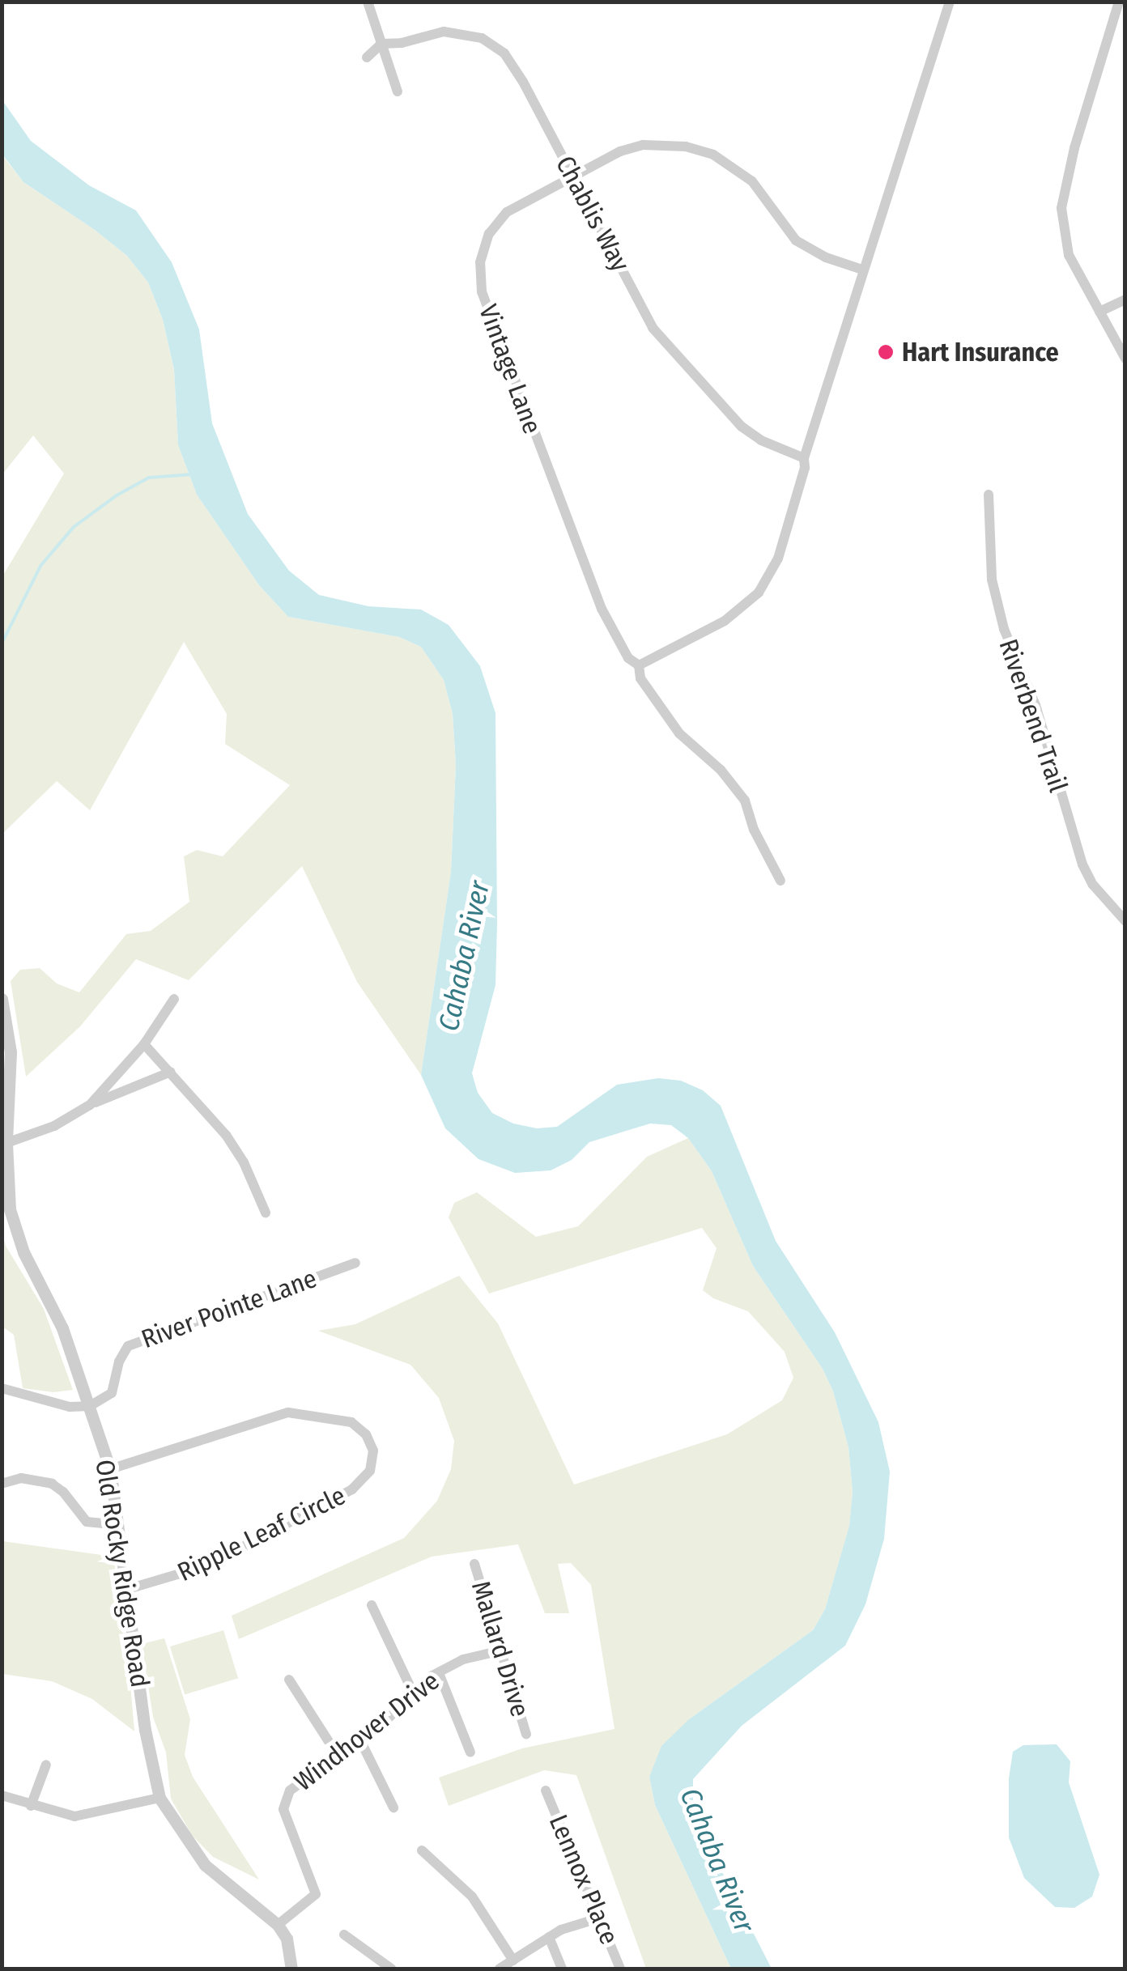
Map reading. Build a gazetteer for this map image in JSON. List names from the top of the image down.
{
  "streets": {
    "street": [
      "Chablis Way",
      "Vintage Lane",
      "Riverbend Trail",
      "River Pointe Lane",
      "Ripple Leaf Circle",
      "Old Rocky Ridge Road",
      "Mallard Drive",
      "Windhover Drive",
      "Lennox Place"
    ]
  },
  "crossings": [
    ["Chablis Way", "Vintage Lane"],
    ["River Pointe Lane", "Old Rocky Ridge Road"],
    ["Ripple Leaf Circle", "Old Rocky Ridge Road"],
    ["Old Rocky Ridge Road", "Windhover Drive"],
    ["Mallard Drive", "Windhover Drive"]
  ],
  "water": ["Cahaba River"],
  "places": ["Hart Insurance"]
}
